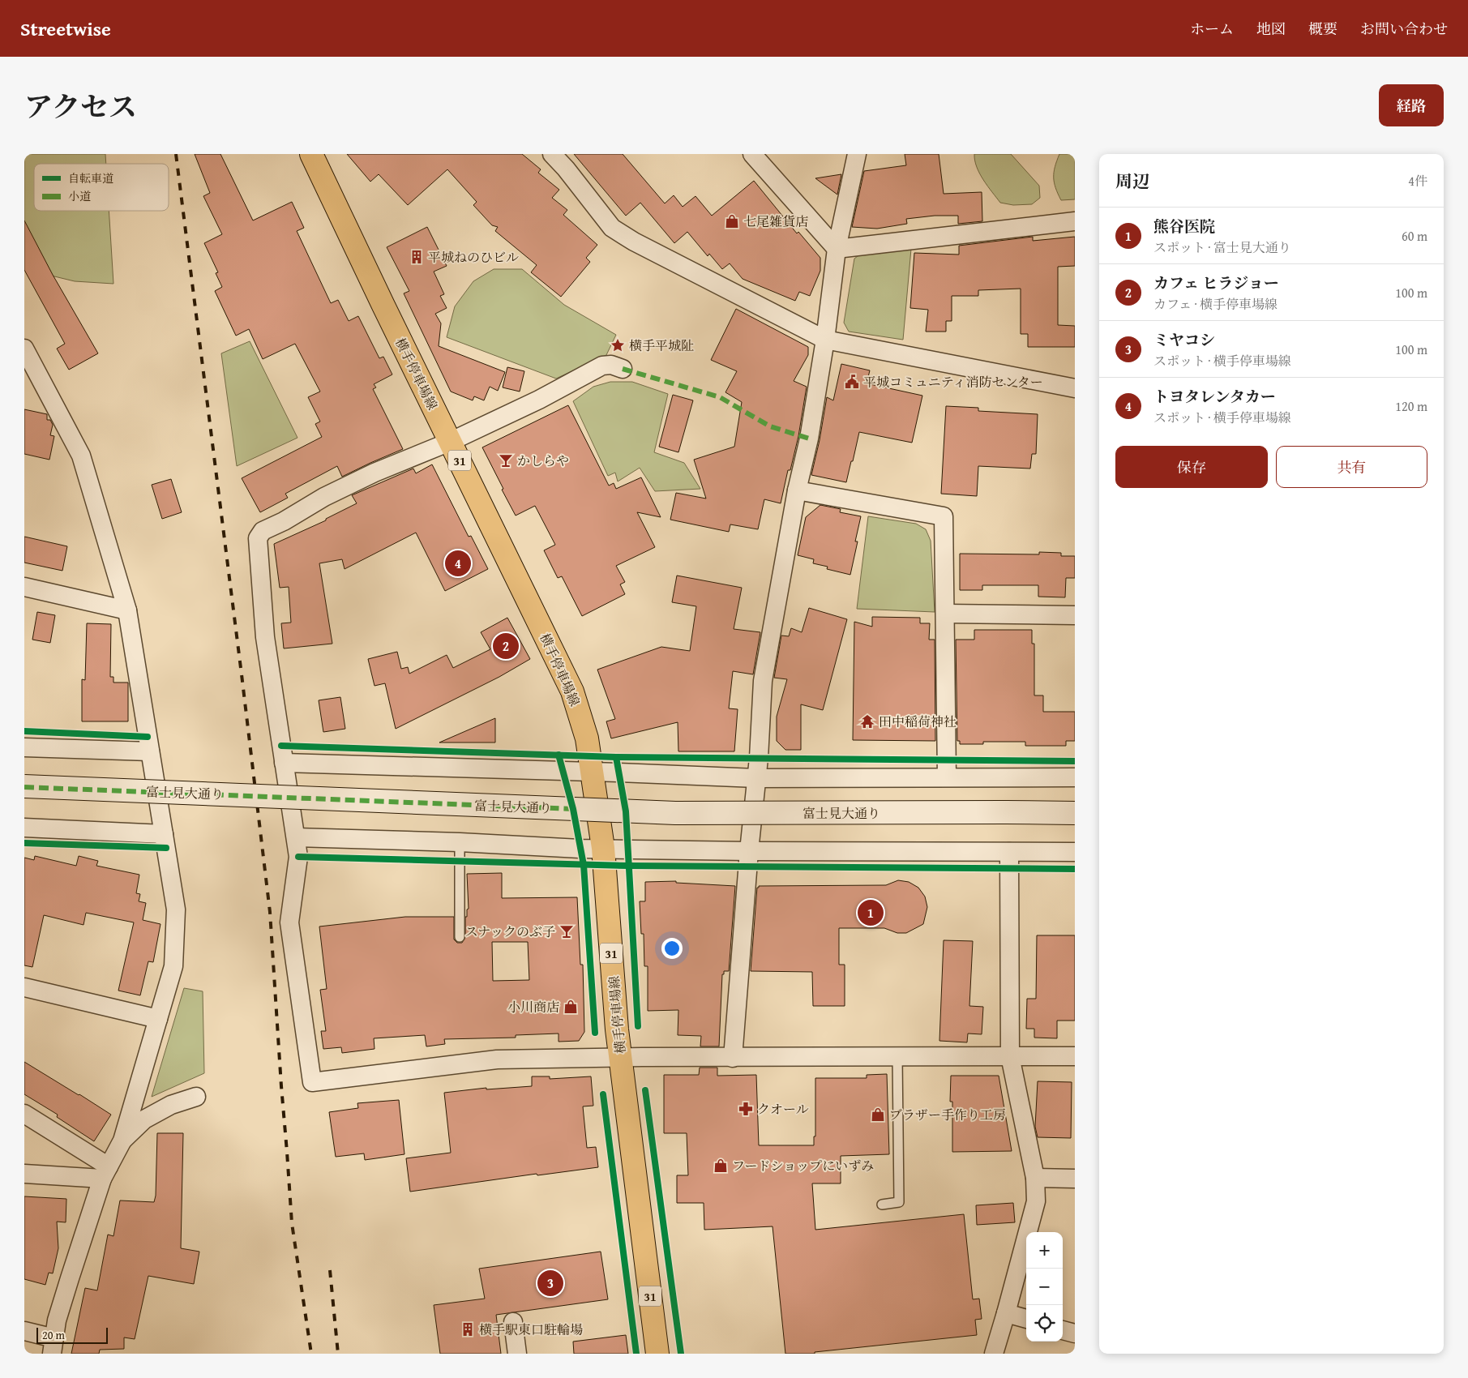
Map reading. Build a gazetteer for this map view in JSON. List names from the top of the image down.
{
  "streets": {
    "main road": ["横手停車場線", "31"],
    "street": ["富士見大通り"]
  },
  "places": {
    "shop": [
      "七尾雑貨店",
      "小川商店",
      "ブラザー手作り工房",
      "フードショップにいずみ"
    ],
    "building": ["平城ねのひビル", "横手駅東口駐輪場"],
    "place": ["横手平城阯"],
    "public building": ["平城コミュニティ消防センター"],
    "bar": ["かしらや", "スナックのぶ子"],
    "temple": ["田中稲荷神社"],
    "pharmacy": ["クオール"]
  },
  "legend": ["自転車道", "小道"],
  "scale_bar": "20 m",
  "page": {
    "header": "Streetwise",
    "nav": [
      "ホーム",
      "地図",
      "概要",
      "お問い合わせ"
    ],
    "title": "アクセス",
    "buttons": [
      "経路",
      ["保存", "共有"]
    ],
    "heading": ["周辺", "4件"],
    "list": [
      {
        "mark": "1",
        "name": "熊谷医院",
        "note": "スポット · 富士見大通り",
        "value": "60 m"
      },
      {
        "mark": "2",
        "name": "カフェ ヒラジョー",
        "note": "カフェ · 横手停車場線",
        "value": "100 m"
      },
      {
        "mark": "3",
        "name": "ミヤコシ",
        "note": "スポット · 横手停車場線",
        "value": "100 m"
      },
      {
        "mark": "4",
        "name": "トヨタレンタカー",
        "note": "スポット · 横手停車場線",
        "value": "120 m"
      }
    ],
    "pins": [
      "4",
      "2",
      "1",
      "3"
    ],
    "map_buttons": ["+", "−"],
    "scale": "20 m"
  }
}
